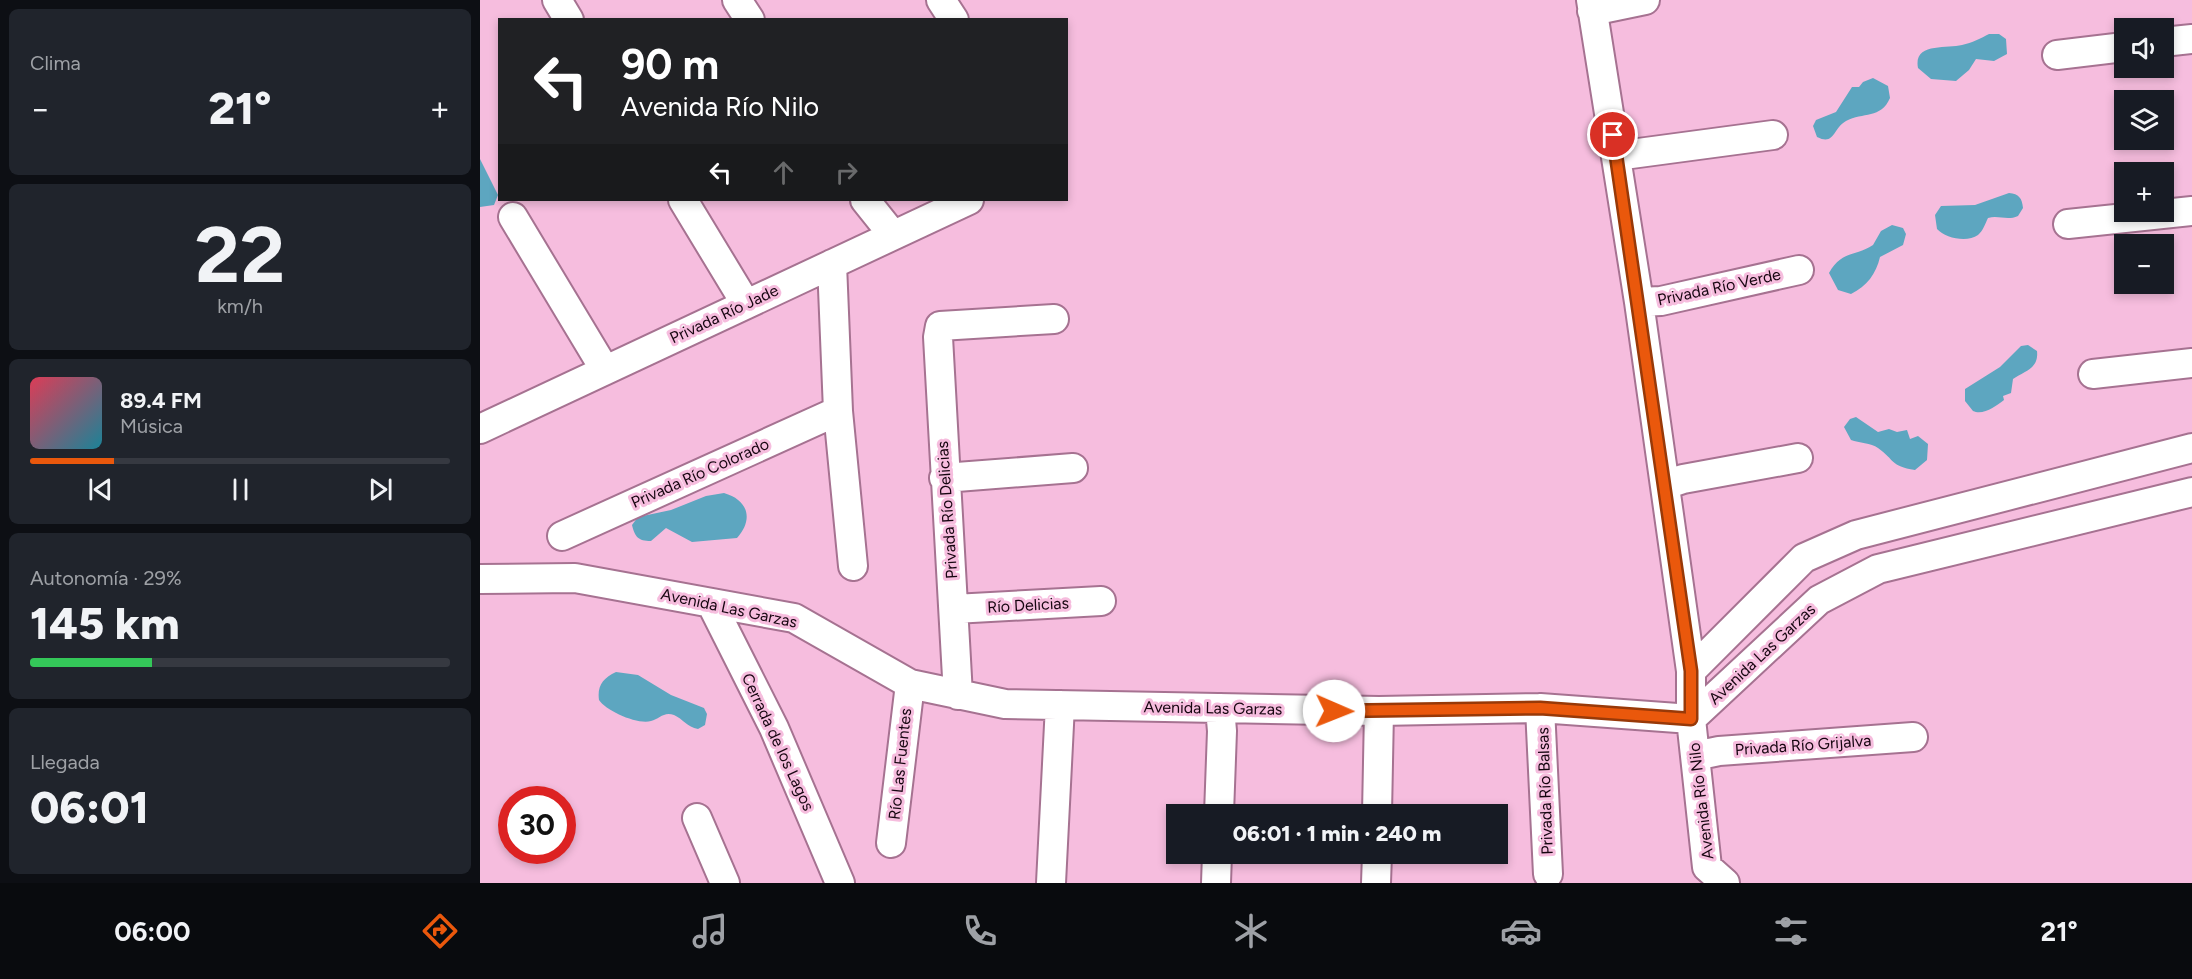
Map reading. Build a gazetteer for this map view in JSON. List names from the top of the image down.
{
  "streets": {
    "street": [
      "Privada Río Verde",
      "Privada Río Jade",
      "Privada Río Colorado",
      "Privada Río Delicias",
      "Río Delicias",
      "Avenida Las Garzas",
      "Cerrada de los Lagos",
      "Privada Río Grijalva",
      "Río Las Fuentes",
      "Privada Río Balsas",
      "Avenida Río Nilo"
    ]
  },
  "crossings": [
    ["Privada Río Verde", "Avenida Río Nilo"],
    ["Privada Río Delicias", "Río Delicias"],
    ["Privada Río Delicias", "Avenida Las Garzas"],
    ["Avenida Las Garzas", "Cerrada de los Lagos"],
    ["Avenida Las Garzas", "Río Las Fuentes"],
    ["Avenida Las Garzas", "Privada Río Balsas"],
    ["Avenida Las Garzas", "Avenida Río Nilo"],
    ["Privada Río Grijalva", "Avenida Río Nilo"]
  ],
  "page": {
    "tile": [
      "Clima",
      ["22", "km/h"],
      ["Autonomía · 29%", "145 km"],
      ["Llegada", "06:01"]
    ],
    "map_buttons": ["+", "−"],
    "turn": ["90 m", "Avenida Río Nilo"],
    "heat": ["−", "21°", "+"],
    "song": ["89.4 FM", "Música"],
    "limit": "30",
    "trip": "06:01 · 1 min · 240 m",
    "tabs": ["06:00", "21°"]
  }
}
